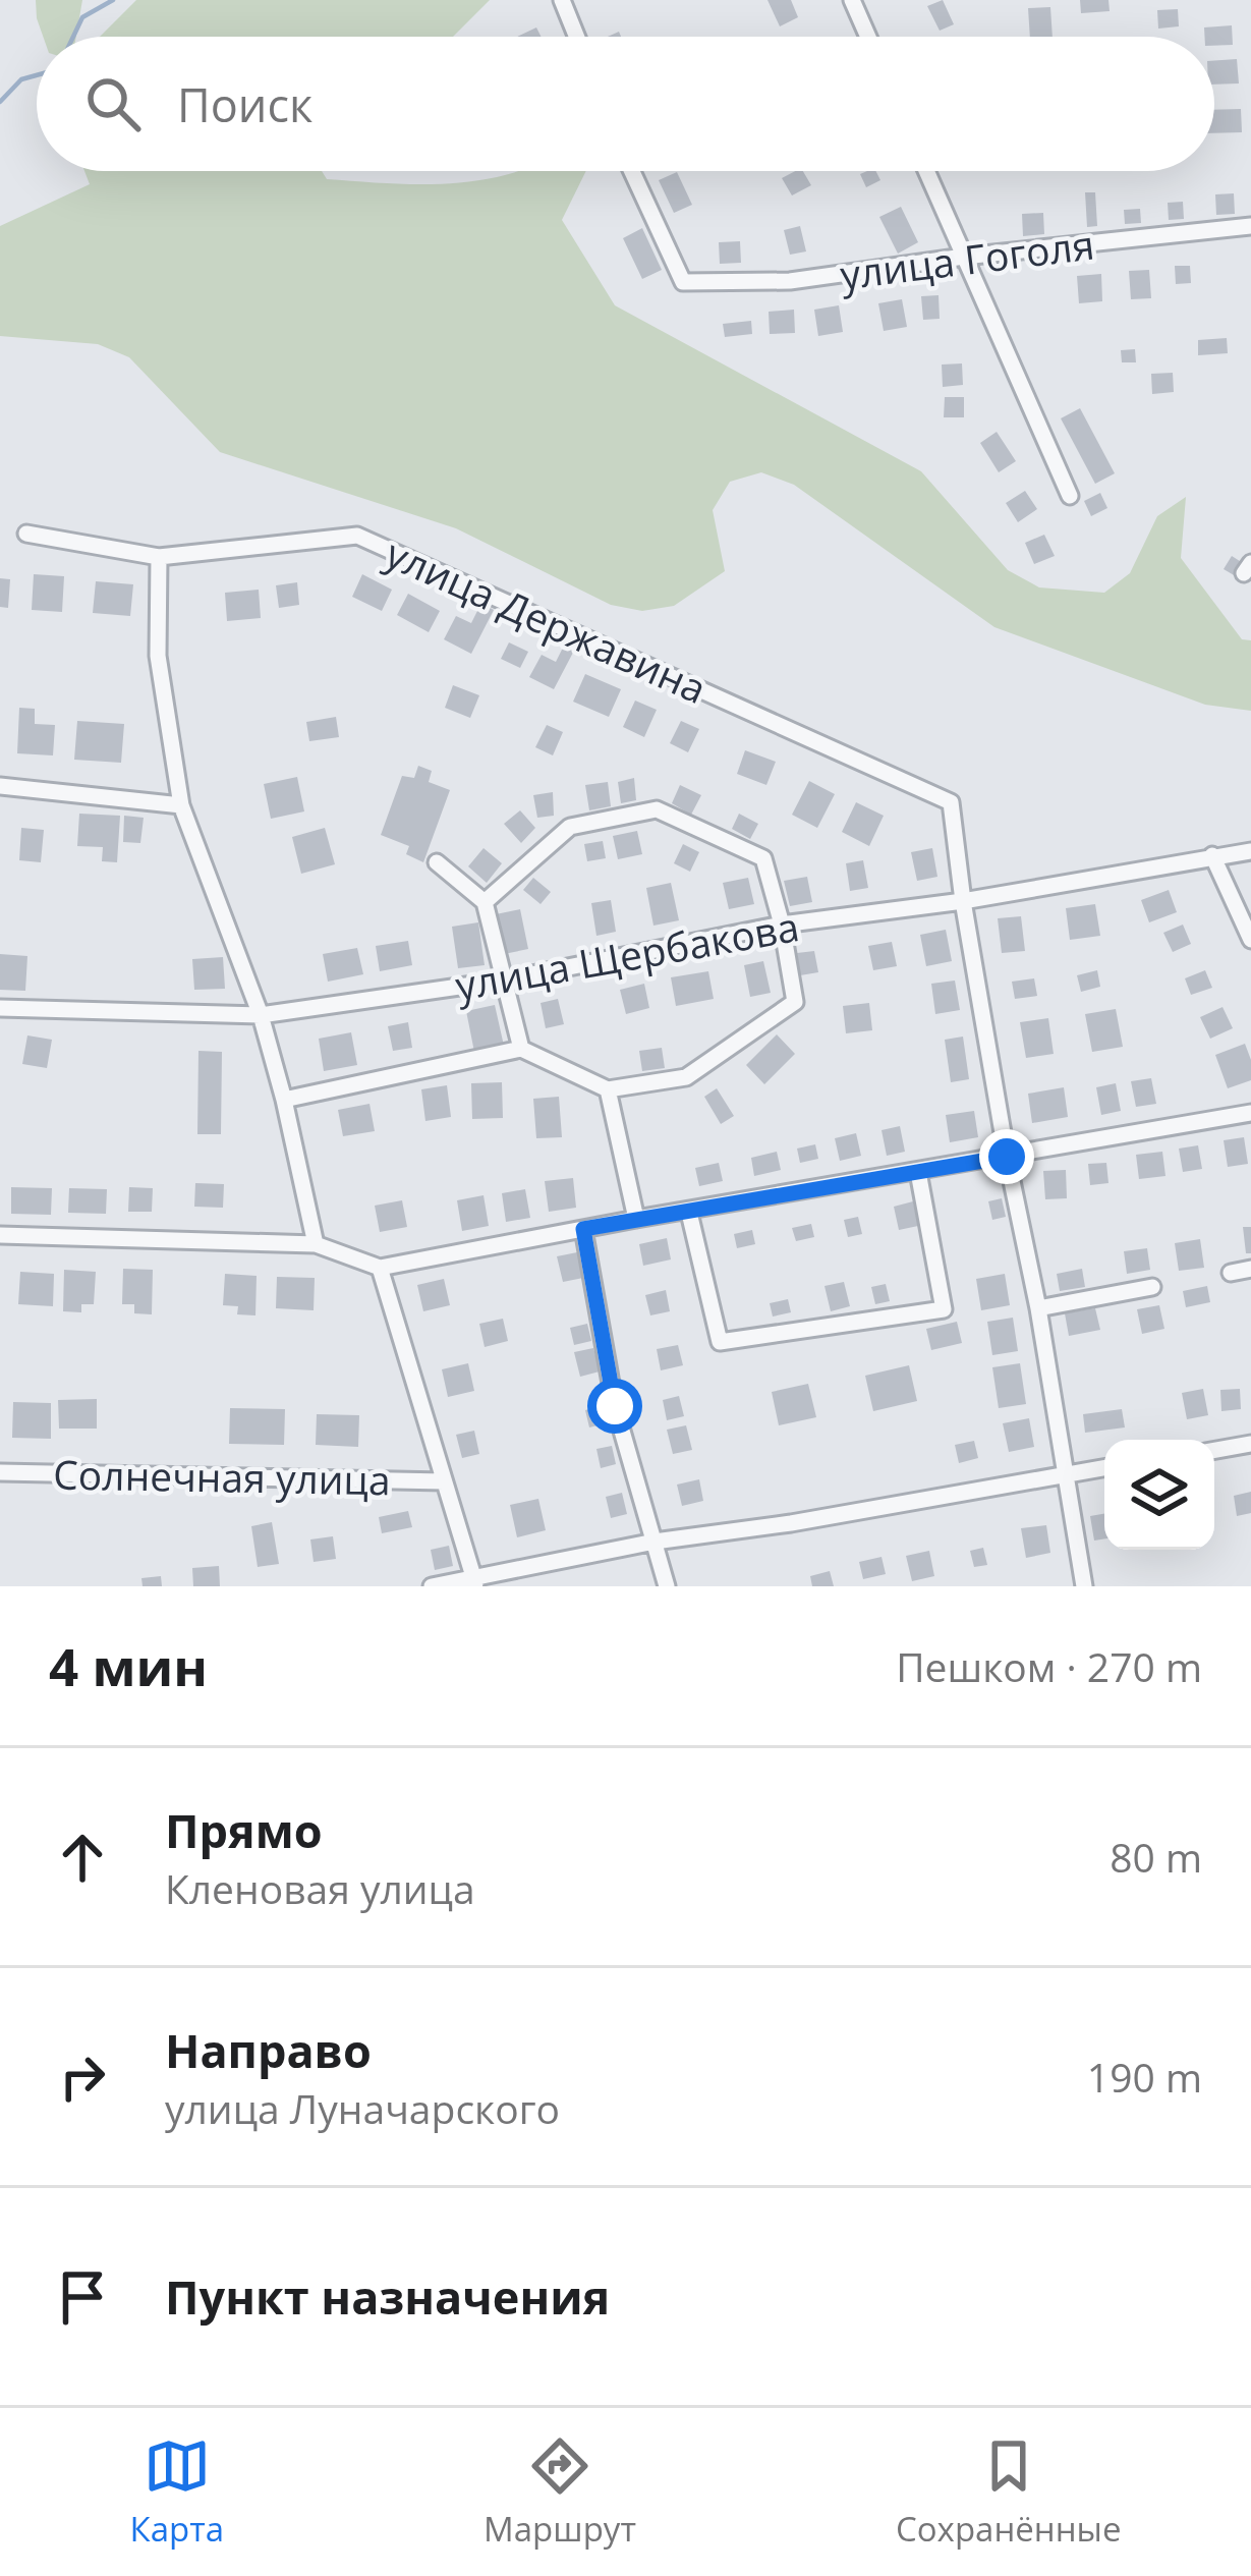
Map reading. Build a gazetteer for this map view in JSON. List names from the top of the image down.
{
  "streets": {
    "street": [
      "улица Гоголя",
      "улица Державина",
      "улица Щербакова",
      "Солнечная улица"
    ]
  },
  "crossings": [
    ["улица Державина", "улица Щербакова"]
  ],
  "page": {
    "search": "Поиск",
    "heading": ["4 мин", "Пешком · 270 m"],
    "list": [
      ["Прямо", "Кленовая улица", "80 m"],
      ["Направо", "улица Луначарского", "190 m"],
      "Пункт назначения"
    ],
    "nav": ["Карта", "Маршрут", "Сохранённые"]
  }
}
